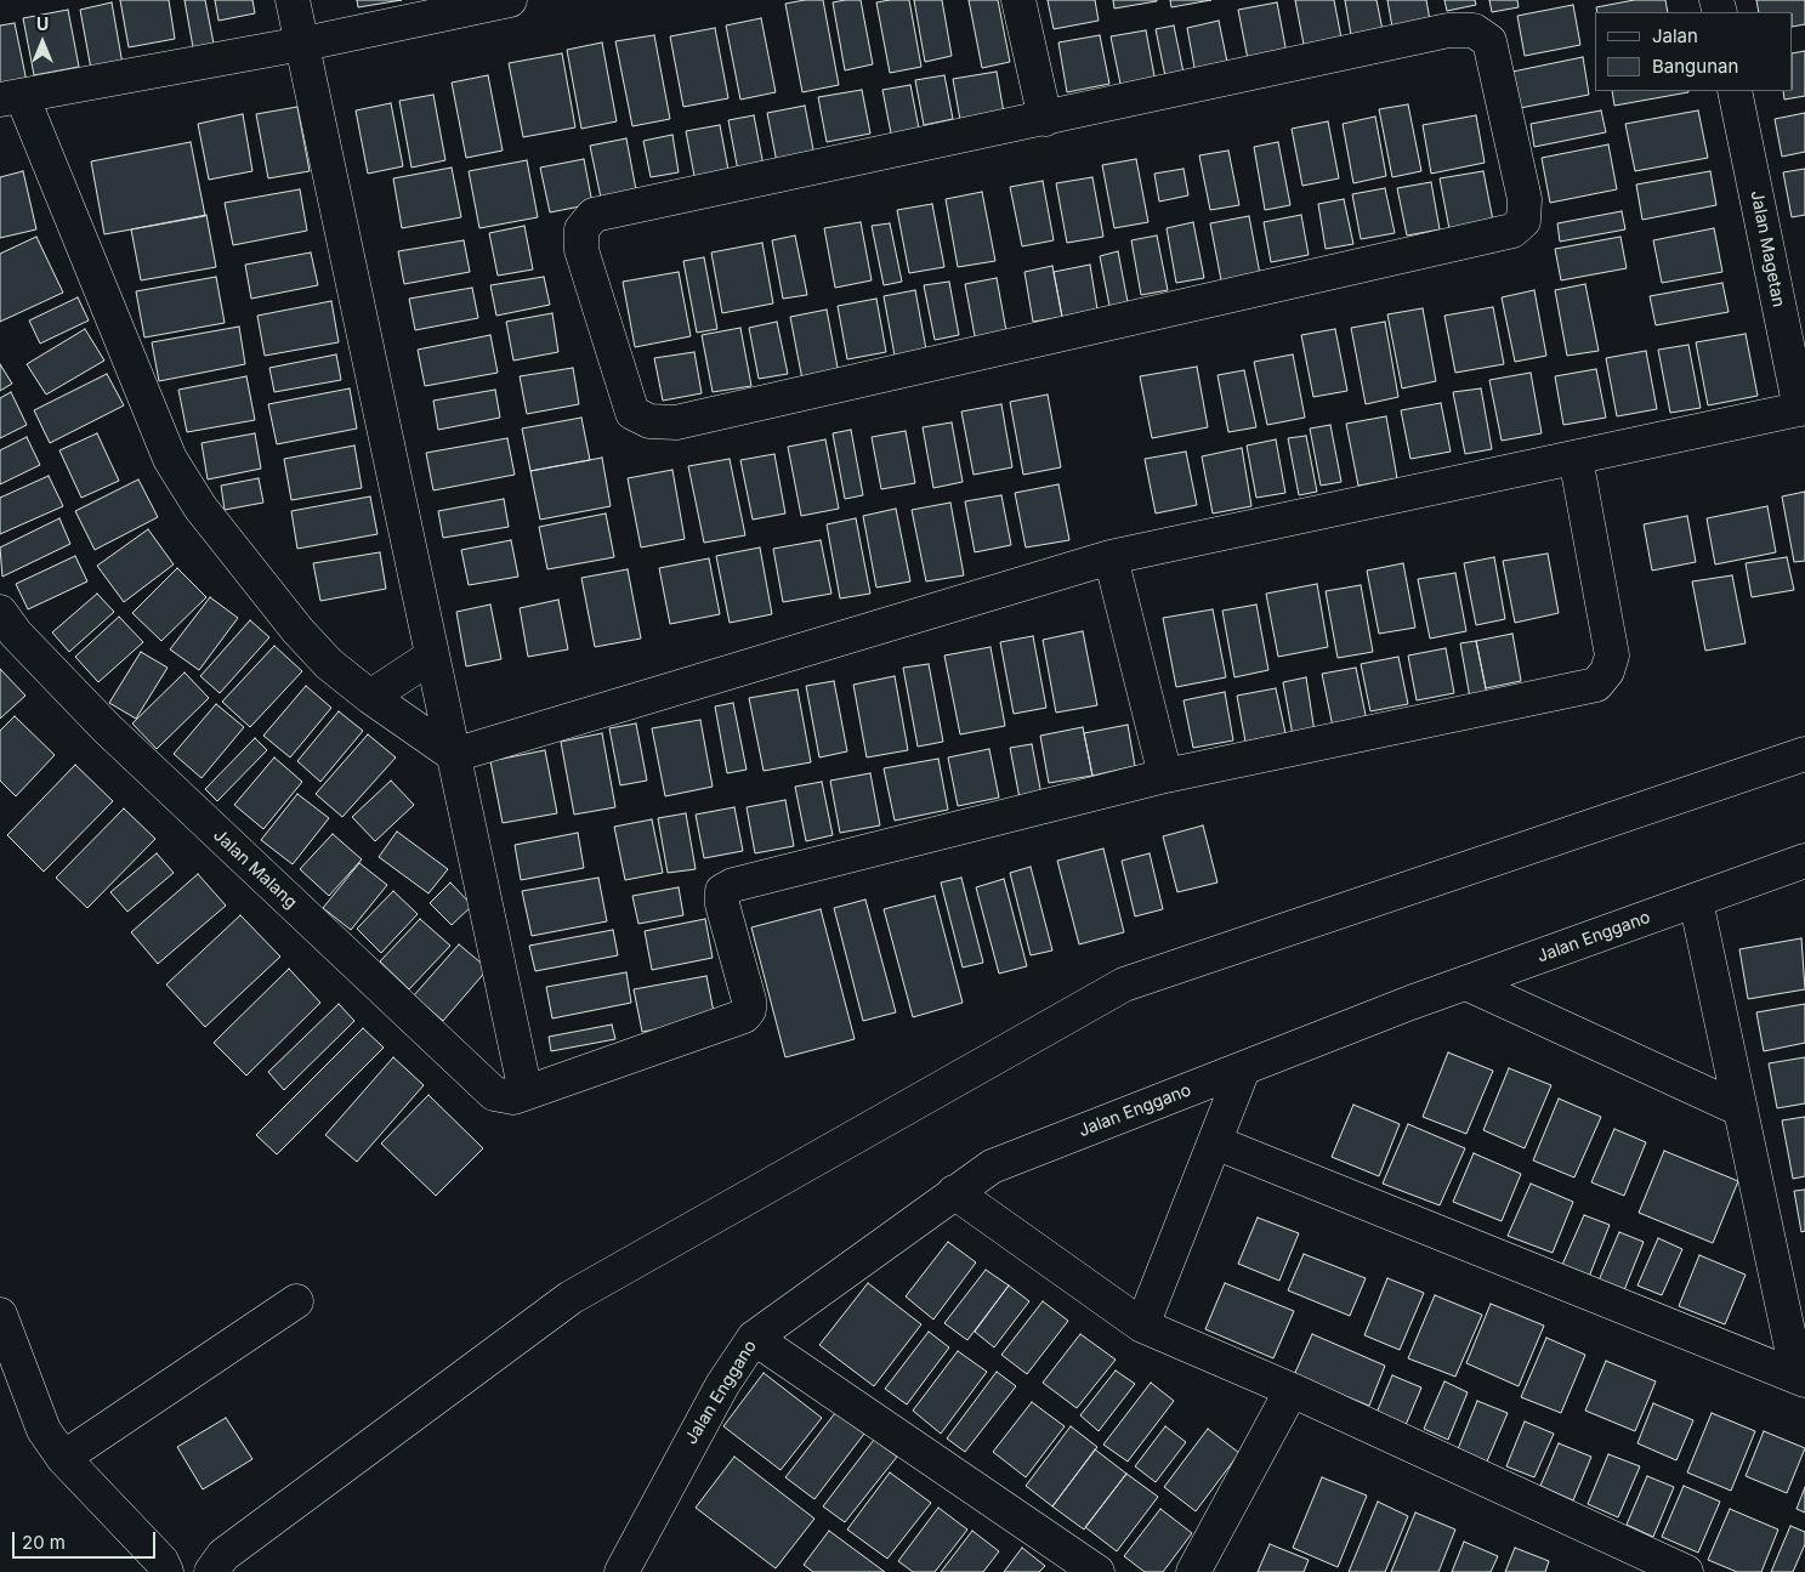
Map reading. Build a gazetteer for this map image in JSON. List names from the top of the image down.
{
  "streets": {
    "street": ["Jalan Magetan", "Jalan Malang", "Jalan Enggano"]
  },
  "legend": ["Jalan", "Bangunan"],
  "scale_bar": "20 m",
  "north": "top"
}
